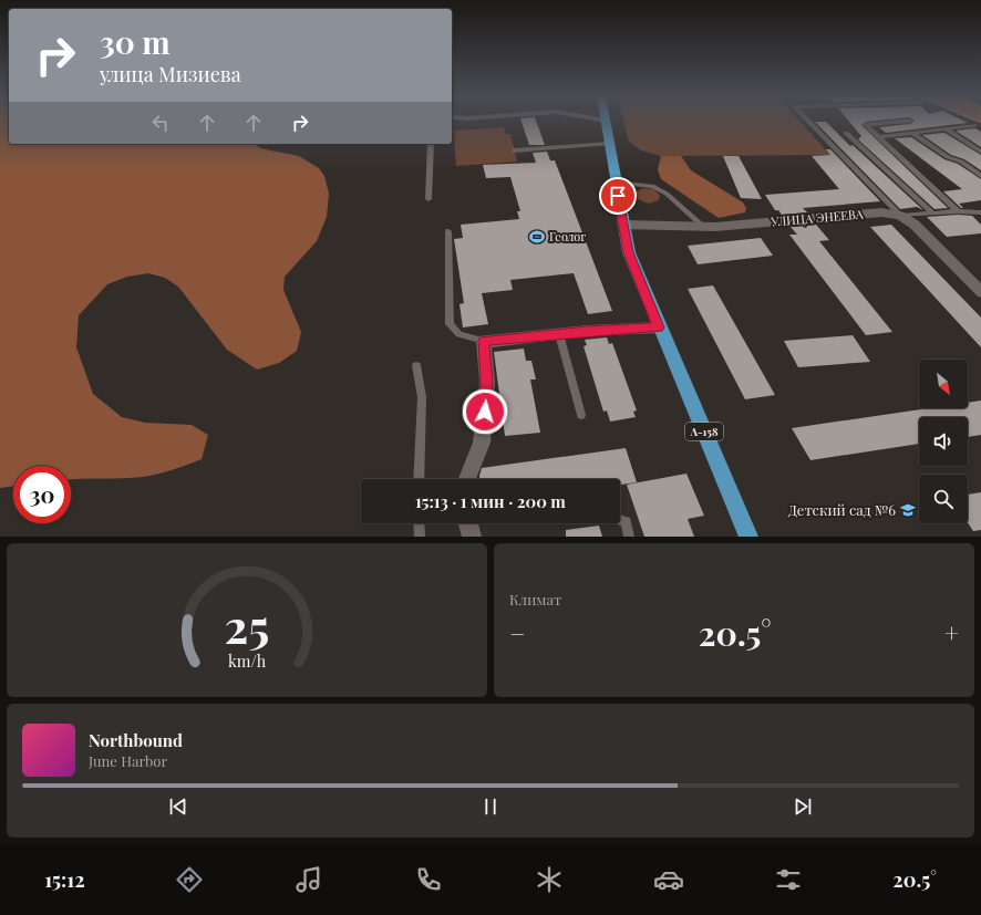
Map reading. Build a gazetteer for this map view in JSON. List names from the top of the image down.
{
  "streets": {
    "main road": ["А-158"],
    "street": ["УЛИЦА ЭНЕЕВА"]
  },
  "crossings": [
    ["УЛИЦА ЭНЕЕВА", "А-158"]
  ],
  "places": {
    "sports": ["Геолог"],
    "school or university": ["Детский сад №6"]
  },
  "north": "bottom right",
  "page": {
    "turn": ["30 m", "улица Мизиева"],
    "limit": "30",
    "trip": "15:13 · 1 мин · 200 m",
    "tile": "Климат",
    "heat": ["−", "20.5°", "+"],
    "song": ["Northbound", "June Harbor"],
    "tabs": ["15:12", "20.5°"],
    "gauge": ["25", "km/h"]
  }
}
